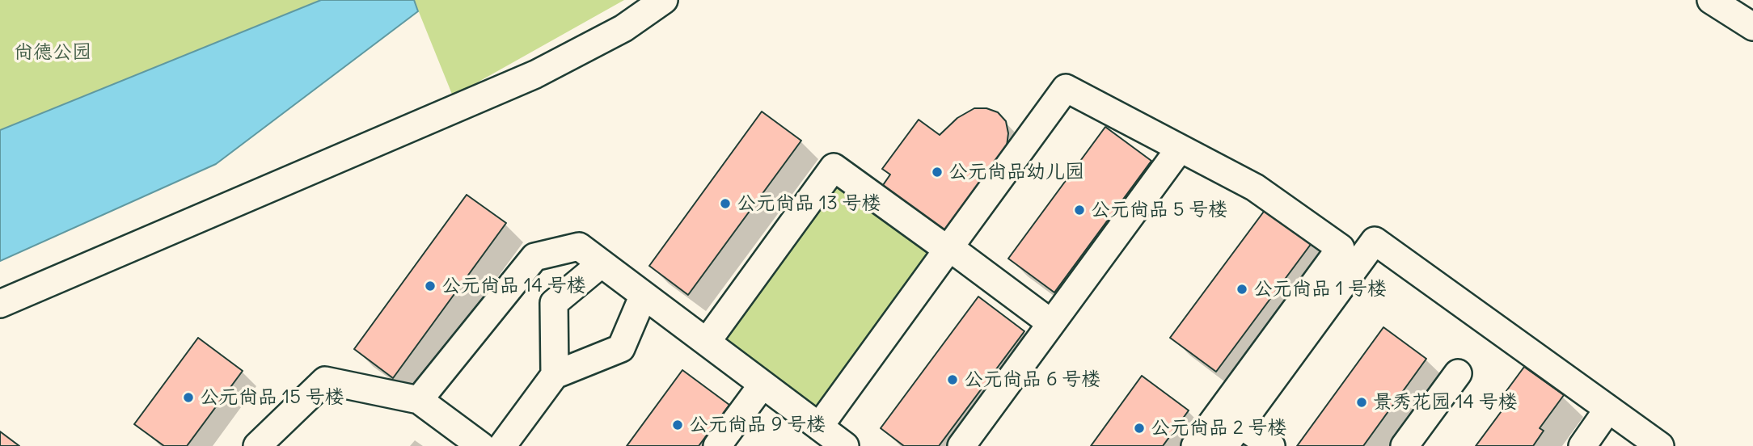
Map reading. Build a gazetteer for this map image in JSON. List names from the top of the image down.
{
  "parks": ["尚德公园"],
  "places": [
    "公元尚品幼儿园",
    "公元尚品 13 号楼",
    "公元尚品 5 号楼",
    "公元尚品 14 号楼",
    "公元尚品 1 号楼",
    "公元尚品 6 号楼",
    "公元尚品 15 号楼",
    "景秀花园 14 号楼",
    "公元尚品 9 号楼",
    "公元尚品 2 号楼"
  ]
}
